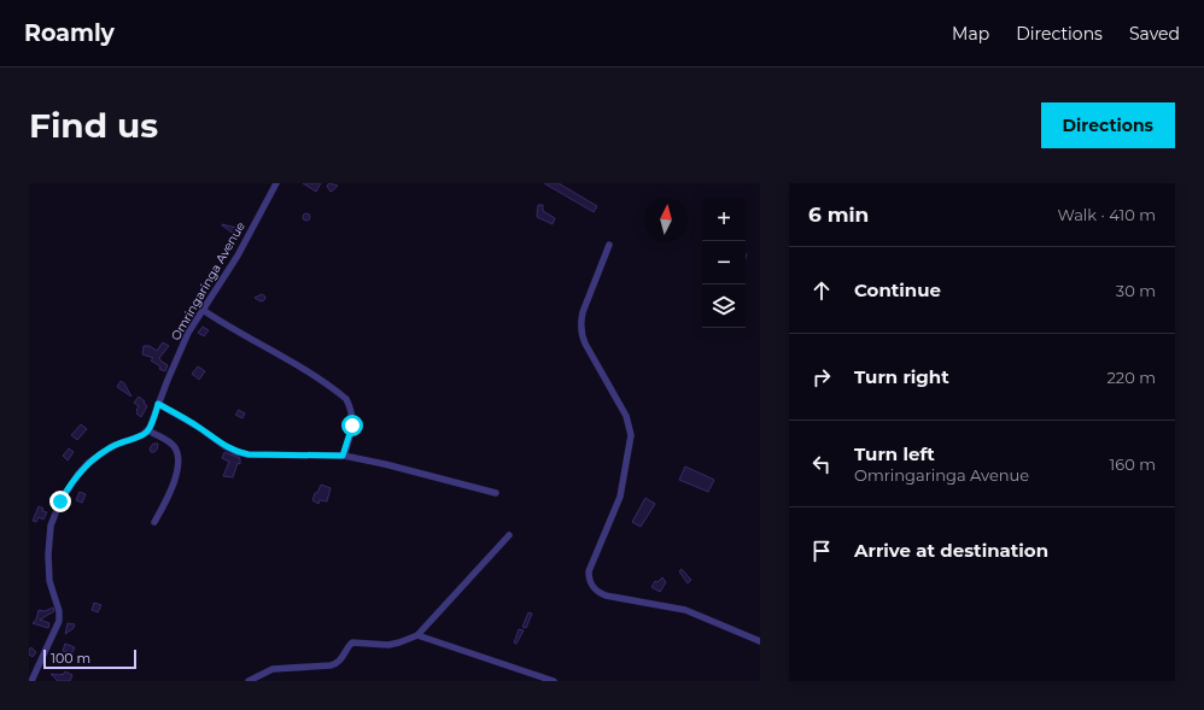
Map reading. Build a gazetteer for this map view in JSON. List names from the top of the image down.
{
  "streets": {
    "street": ["Omringaringa Avenue"]
  },
  "scale_bar": "100 m",
  "north": "top",
  "page": {
    "header": "Roamly",
    "nav": ["Map", "Directions", "Saved"],
    "buttons": "Directions",
    "title": "Find us",
    "heading": ["6 min", "Walk · 410 m"],
    "map_buttons": ["+", "−"],
    "list": [
      ["Continue", "30 m"],
      ["Turn right", "220 m"],
      ["Turn left", "Omringaringa Avenue", "160 m"],
      "Arrive at destination"
    ],
    "scale": "100 m"
  }
}
